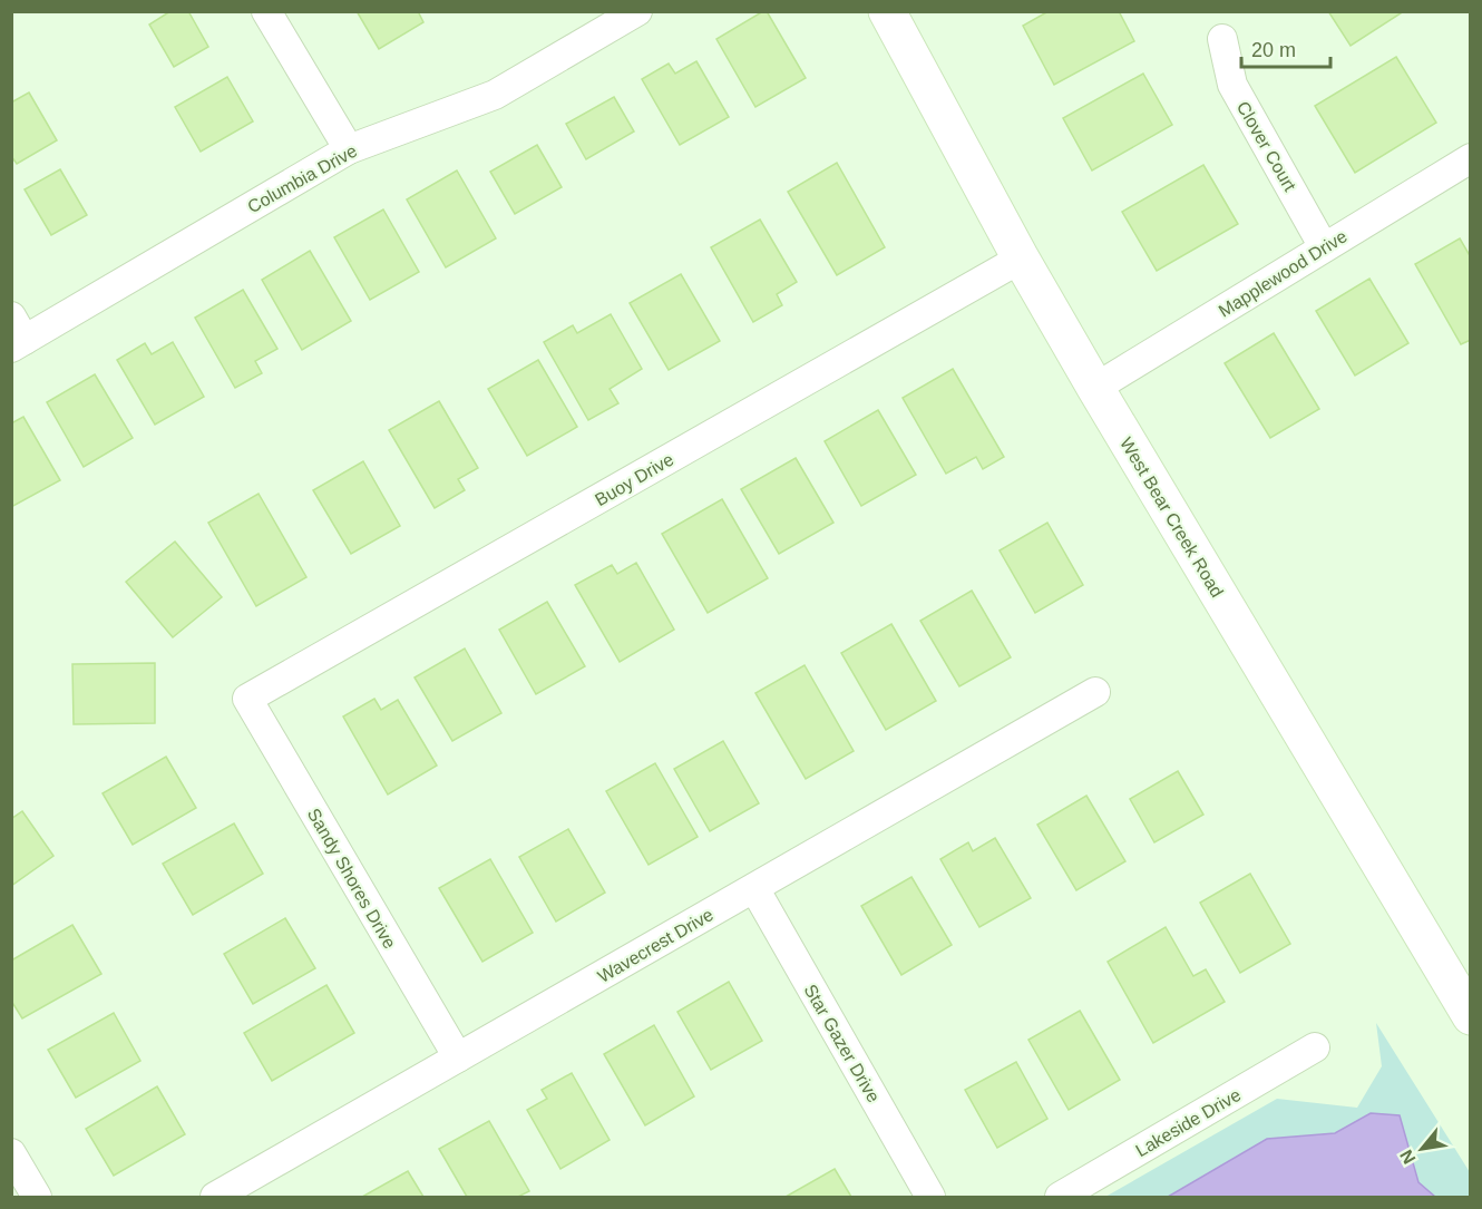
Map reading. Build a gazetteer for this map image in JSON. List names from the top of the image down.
{
  "streets": {
    "main road": ["West Bear Creek Road"],
    "street": [
      "Clover Court",
      "Columbia Drive",
      "Mapplewood Drive",
      "Buoy Drive",
      "Sandy Shores Drive",
      "Wavecrest Drive",
      "Star Gazer Drive",
      "Lakeside Drive"
    ]
  },
  "crossings": [
    ["Clover Court", "Mapplewood Drive"],
    ["Mapplewood Drive", "West Bear Creek Road"],
    ["Buoy Drive", "West Bear Creek Road"],
    ["Buoy Drive", "Sandy Shores Drive"],
    ["Sandy Shores Drive", "Wavecrest Drive"],
    ["Wavecrest Drive", "Star Gazer Drive"]
  ],
  "scale_bar": "20 m",
  "north": "bottom left"
}
